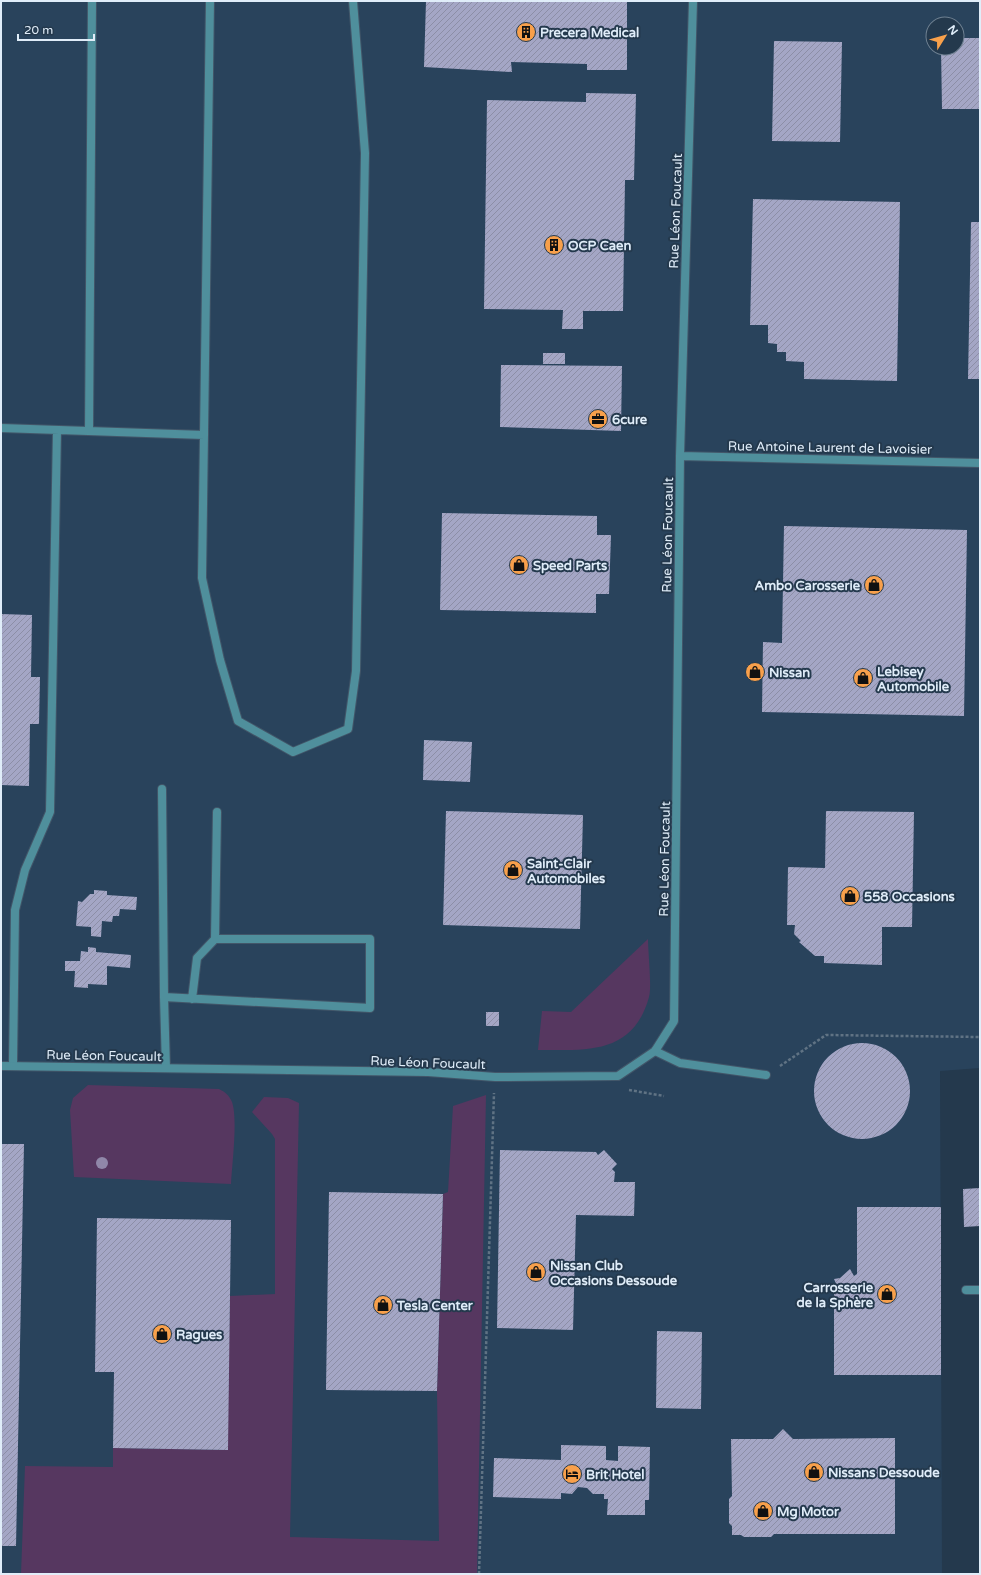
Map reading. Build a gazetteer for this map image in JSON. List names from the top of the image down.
{
  "streets": {
    "street": ["Rue Léon Foucault", "Rue Antoine Laurent de Lavoisier"]
  },
  "crossings": [
    ["Rue Léon Foucault", "Rue Antoine Laurent de Lavoisier"]
  ],
  "places": {
    "building": ["Precera Medical", "OCP Caen"],
    "office": ["6cure"],
    "shop": [
      "Speed Parts",
      "Ambo Carosserie",
      "Nissan",
      "Lebisey Automobile",
      "Saint-Clair Automobiles",
      "558 Occasions",
      "Nissan Club Occasions Dessoude",
      "Carrosserie de la Sphère",
      "Tesla Center",
      "Ragues",
      "Nissans Dessoude",
      "Mg Motor"
    ],
    "hotel": ["Brit Hotel"]
  },
  "scale_bar": "20 m",
  "north": "top right"
}
